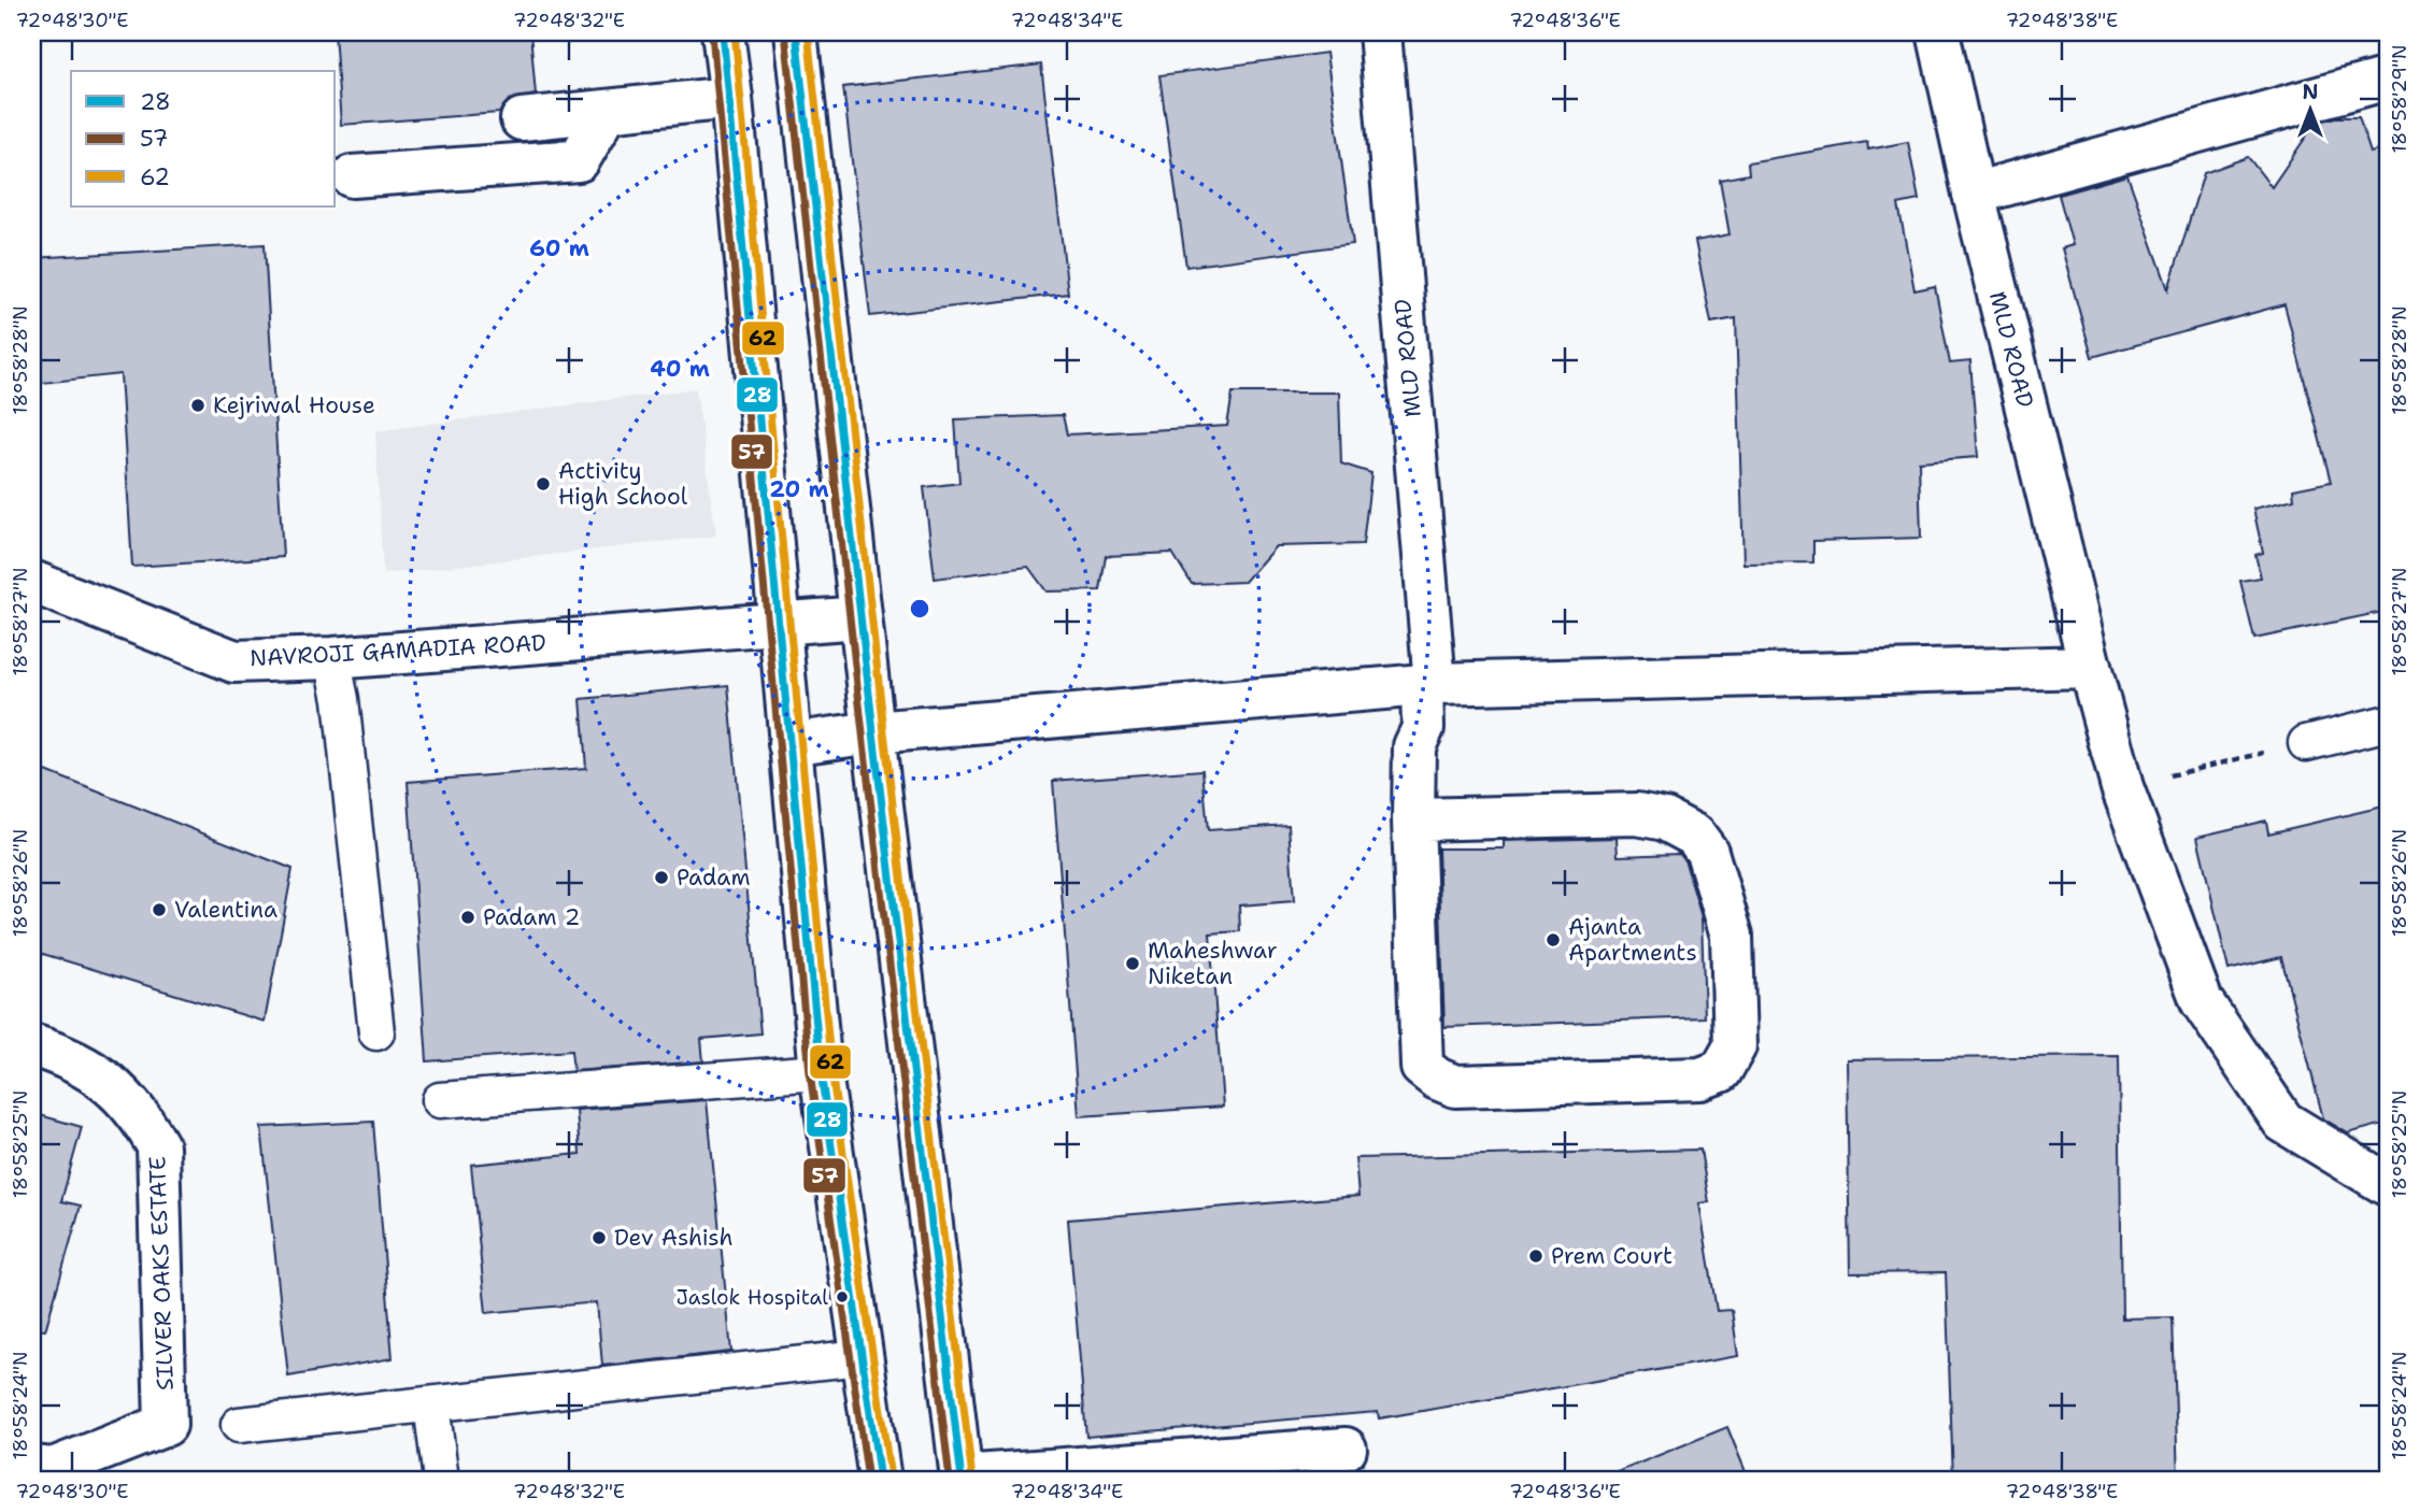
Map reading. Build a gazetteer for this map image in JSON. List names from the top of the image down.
{
  "streets": {
    "street": ["MLD ROAD", "NAVROJI GAMADIA ROAD", "SILVER OAKS ESTATE"]
  },
  "places": [
    "Kejriwal House",
    "Activity High School",
    "Padam",
    "Valentina",
    "Padam 2",
    "Ajanta Apartments",
    "Maheshwar Niketan",
    "Dev Ashish",
    "Prem Court",
    "Jaslok Hospital"
  ],
  "lines": ["transit line 28", "transit line 62", "transit line 57"],
  "legend": ["28", "57", "62"],
  "north": "top",
  "coordinates": [
    "72°48'30\"E",
    "72°48'32\"E",
    "72°48'34\"E",
    "72°48'36\"E",
    "72°48'38\"E",
    "18°58'29\"N",
    "18°58'28\"N",
    "18°58'27\"N",
    "18°58'26\"N",
    "18°58'25\"N",
    "18°58'24\"N"
  ],
  "rings": ["60 m", "40 m", "20 m"]
}
